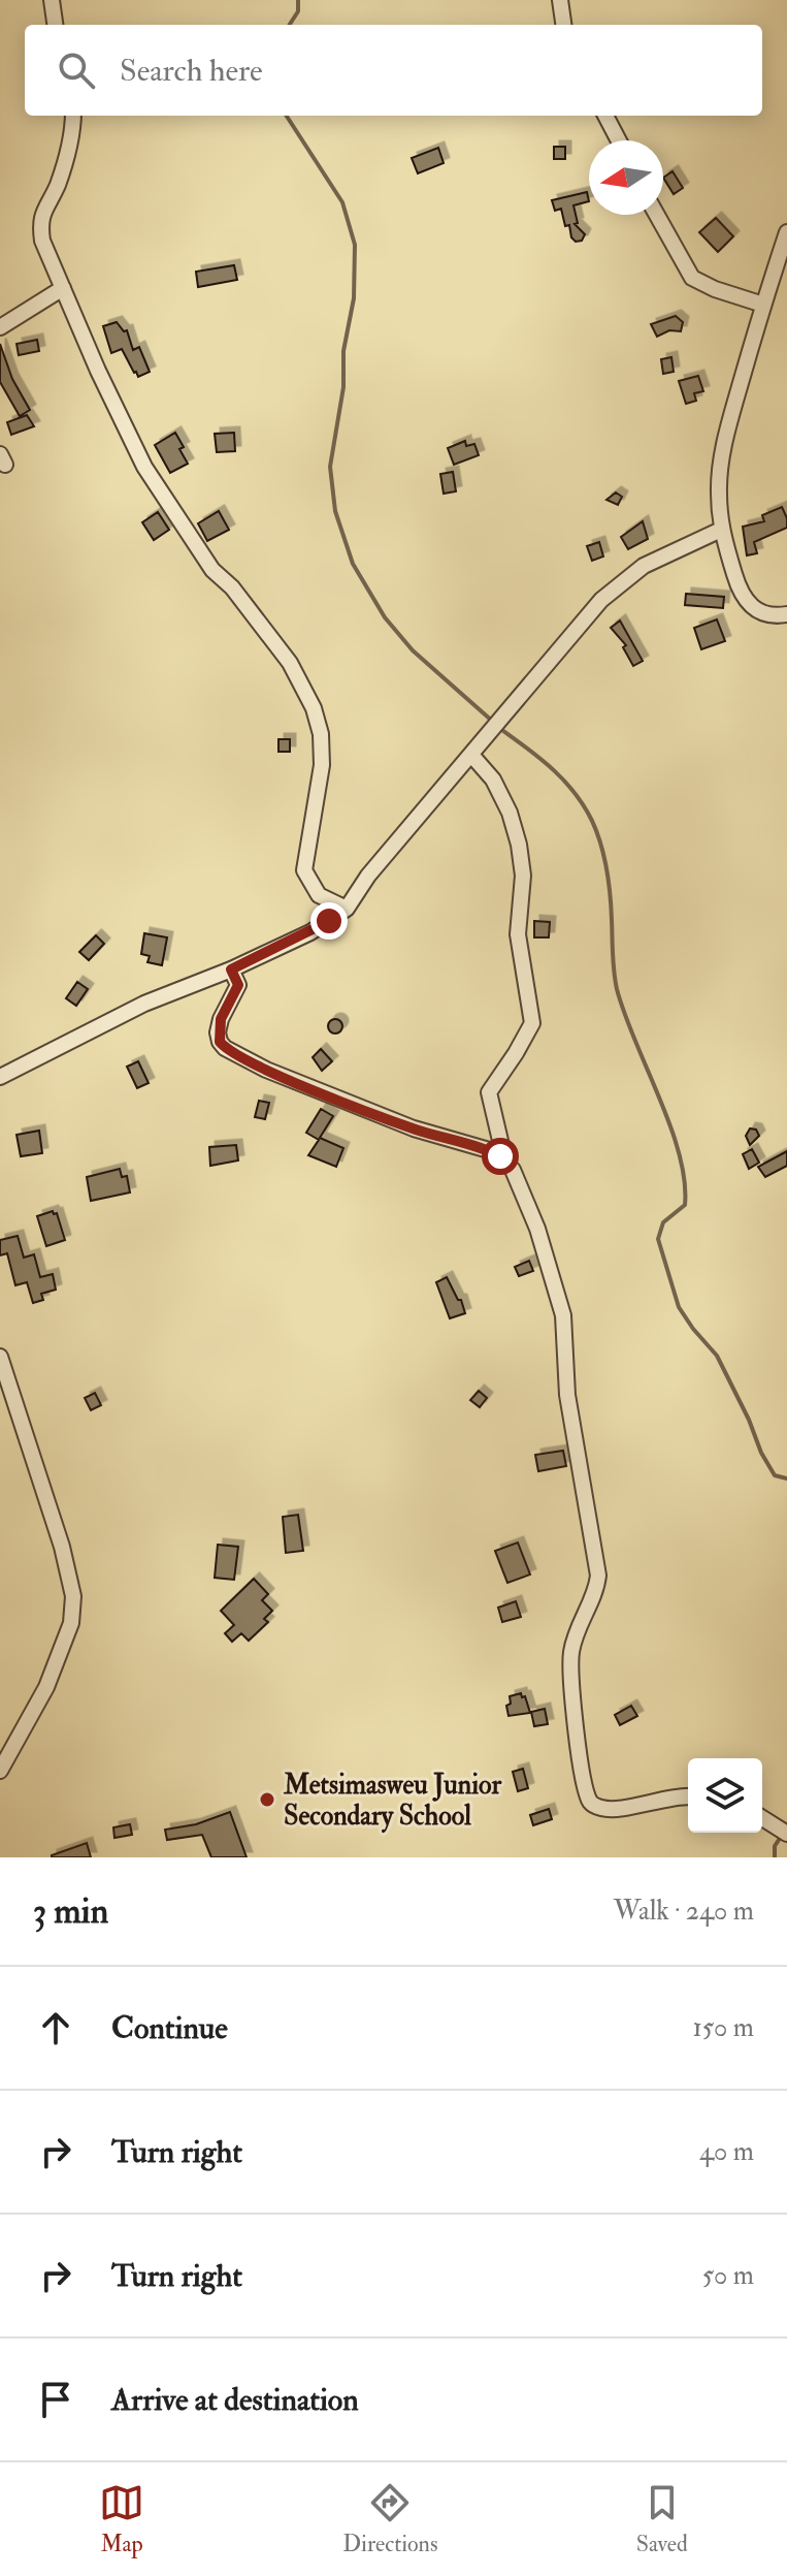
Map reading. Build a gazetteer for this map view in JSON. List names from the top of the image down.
{
  "places": ["Metsimasweu Junior Secondary School"],
  "north": "left",
  "page": {
    "search": "Search here",
    "heading": ["3 min", "Walk · 240 m"],
    "list": [
      ["Continue", "150 m"],
      ["Turn right", "40 m"],
      ["Turn right", "50 m"],
      "Arrive at destination"
    ],
    "nav": ["Map", "Directions", "Saved"]
  }
}
